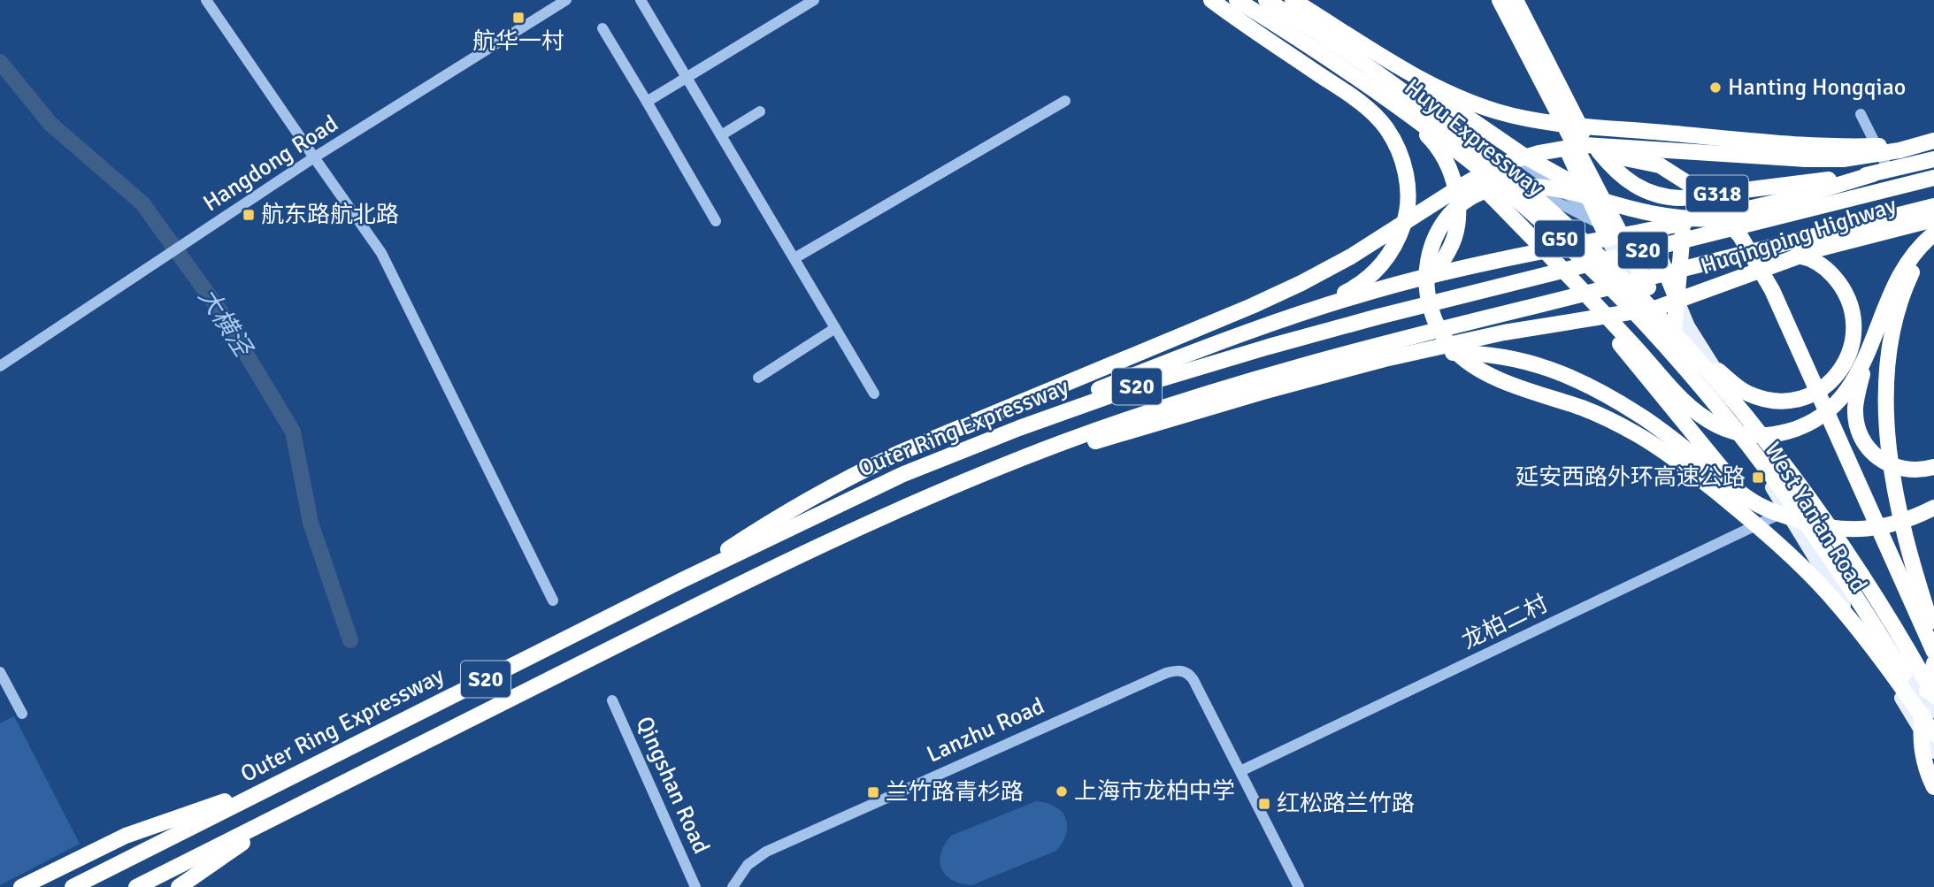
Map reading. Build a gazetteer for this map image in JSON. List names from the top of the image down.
{
  "streets": {
    "highway": [
      "Huyu Expressway",
      "G318",
      "Huqingping Highway",
      "G50",
      "S20",
      "Outer Ring Expressway"
    ],
    "main road": ["West Yan'an Road"],
    "street": [
      "Hangdong Road",
      "龙柏二村",
      "Lanzhu Road",
      "Qingshan Road"
    ]
  },
  "crossings": [
    ["Huqingping Highway", "West Yan'an Road"],
    ["West Yan'an Road", "龙柏二村"],
    ["龙柏二村", "Lanzhu Road"]
  ],
  "water": ["大横泾"],
  "places": {
    "transit": [
      "航华一村",
      "航东路航北路",
      "延安西路外环高速公路",
      "兰竹路青杉路",
      "红松路兰竹路"
    ],
    "other": ["Hanting Hongqiao", "上海市龙柏中学"]
  }
}
